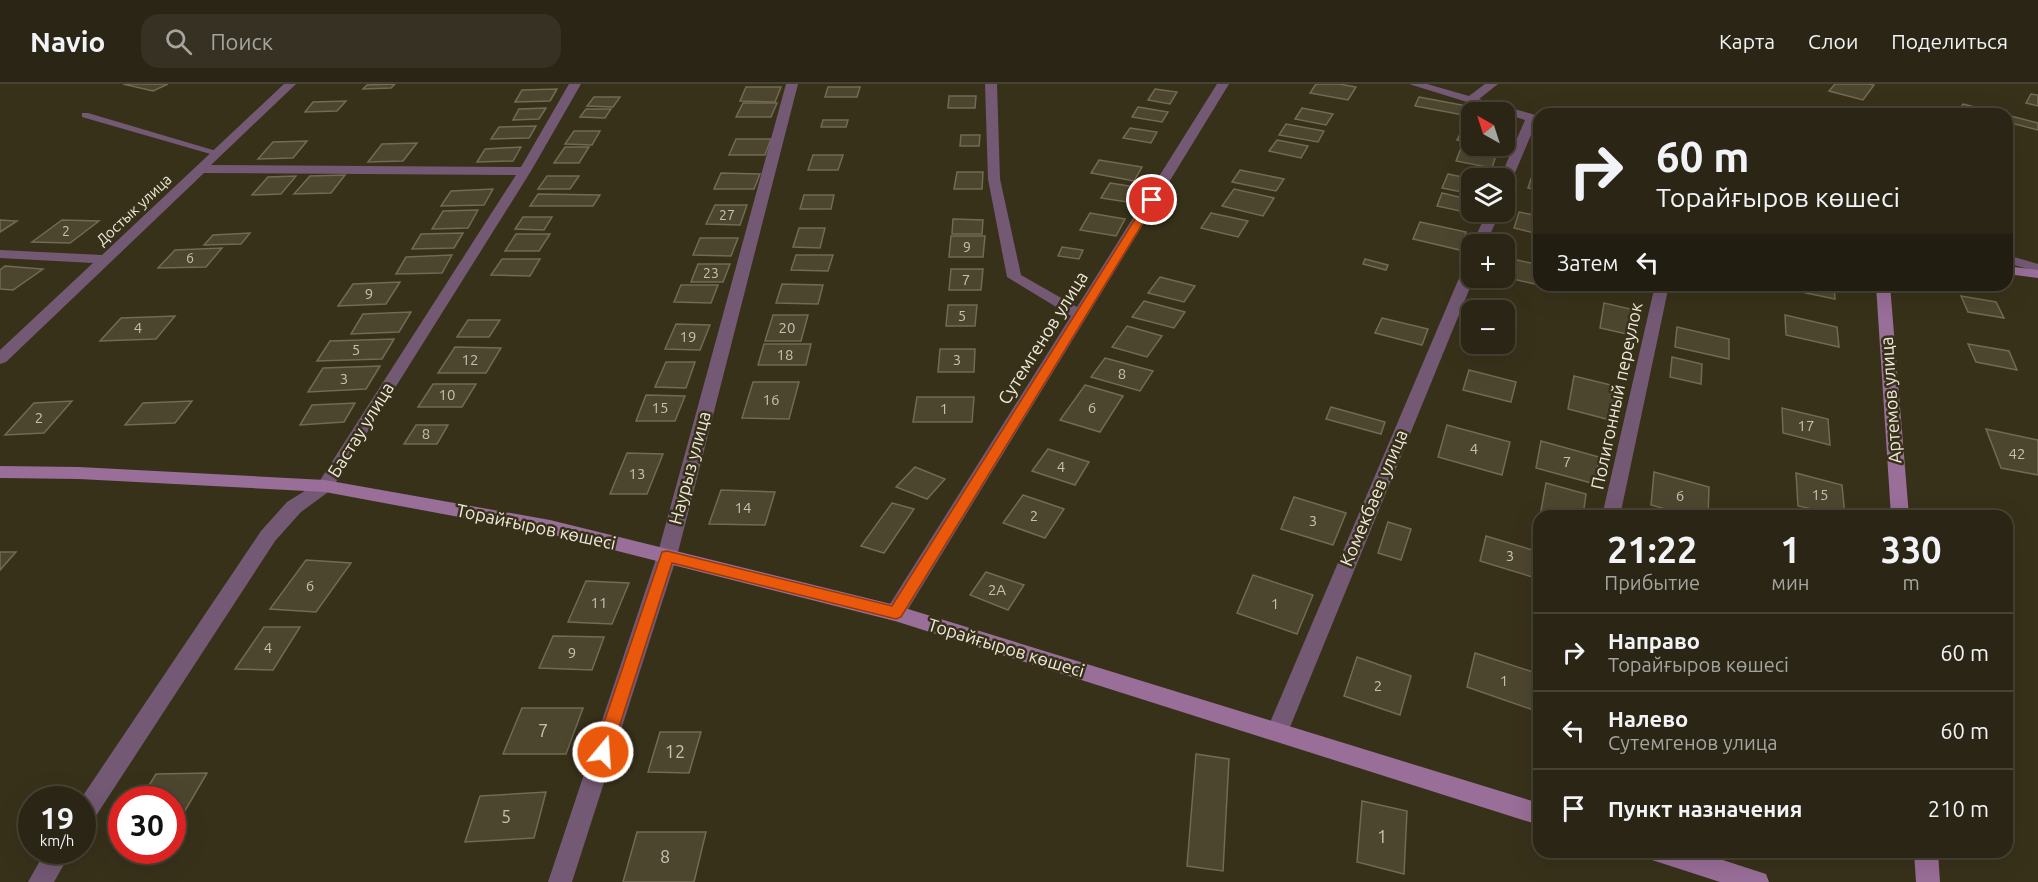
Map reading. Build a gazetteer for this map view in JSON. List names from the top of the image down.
{
  "streets": {
    "street": [
      "Достык улица",
      "Сутемгенов улица",
      "Полигонный переулок",
      "Артемов улица",
      "Бастау улица",
      "Наурыз улица",
      "Комекбаев улица",
      "Торайғыров көшесі"
    ]
  },
  "crossings": [
    ["Сутемгенов улица", "Торайғыров көшесі"],
    ["Бастау улица", "Торайғыров көшесі"],
    ["Наурыз улица", "Торайғыров көшесі"],
    ["Комекбаев улица", "Торайғыров көшесі"]
  ],
  "house_numbers": [
    "27",
    "2",
    "9",
    "6",
    "23",
    "7",
    "9",
    "5",
    "4",
    "20",
    "19",
    "5",
    "18",
    "12",
    "3",
    "8",
    "3",
    "10",
    "16",
    "15",
    "6",
    "1",
    "2",
    "17",
    "8",
    "4",
    "42",
    "7",
    "4",
    "13",
    "15",
    "6",
    "14",
    "2",
    "3",
    "3",
    "6",
    "2А",
    "11",
    "1",
    "4",
    "9",
    "1",
    "2",
    "7",
    "12",
    "5",
    "1",
    "8"
  ],
  "north": "top left",
  "page": {
    "header": "Navio",
    "search": "Поиск",
    "nav": ["Карта", "Слои", "Поделиться"],
    "map_buttons": ["+", "−"],
    "turn": ["60 m", "Торайғыров көшесі"],
    "then": "Затем",
    "eta": [
      "21:22",
      "Прибытие",
      "1",
      "мин",
      "330",
      "m"
    ],
    "list": [
      {
        "name": "Направо",
        "note": "Торайғыров көшесі",
        "value": "60 m"
      },
      {
        "name": "Налево",
        "note": "Сутемгенов улица",
        "value": "60 m"
      },
      {
        "name": "Пункт назначения",
        "value": "210 m"
      }
    ],
    "speed": "19 km/h",
    "limit": "30"
  }
}
